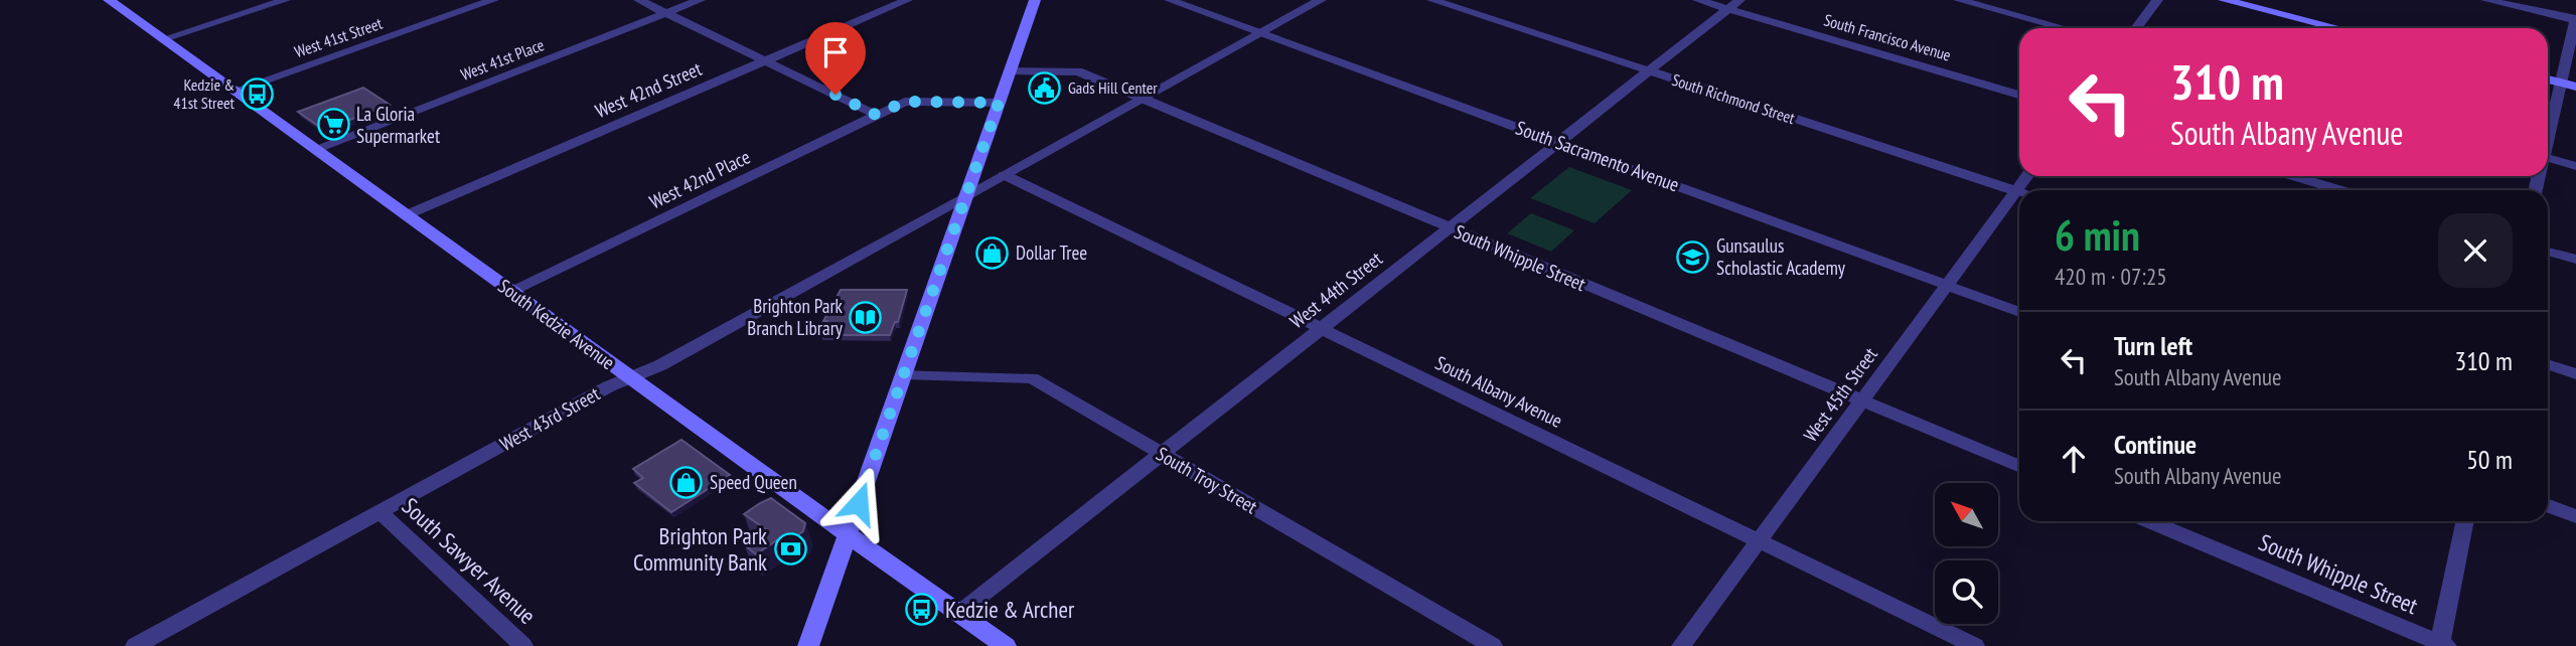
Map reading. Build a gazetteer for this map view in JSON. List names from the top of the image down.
{
  "streets": {
    "main road": ["South Kedzie Avenue"],
    "street": [
      "West 41st Street",
      "South Francisco Avenue",
      "West 41st Place",
      "West 42nd Street",
      "South Richmond Street",
      "South Sacramento Avenue",
      "West 42nd Place",
      "South Whipple Street",
      "West 44th Street",
      "South Albany Avenue",
      "West 45th Street",
      "West 43rd Street",
      "South Troy Street",
      "South Sawyer Avenue"
    ]
  },
  "crossings": [
    ["West 41st Street", "South Kedzie Avenue"],
    ["South Francisco Avenue", "West 44th Street"],
    ["West 41st Place", "South Kedzie Avenue"],
    ["West 42nd Street", "South Kedzie Avenue"],
    ["South Richmond Street", "West 44th Street"],
    ["South Richmond Street", "West 45th Street"],
    ["South Sacramento Avenue", "West 44th Street"],
    ["South Sacramento Avenue", "West 45th Street"],
    ["West 42nd Place", "South Kedzie Avenue"],
    ["South Whipple Street", "West 44th Street"],
    ["South Whipple Street", "West 45th Street"],
    ["West 44th Street", "South Kedzie Avenue"],
    ["West 44th Street", "South Albany Avenue"],
    ["West 44th Street", "South Troy Street"],
    ["South Kedzie Avenue", "West 43rd Street"],
    ["South Albany Avenue", "West 45th Street"],
    ["West 43rd Street", "South Sawyer Avenue"]
  ],
  "places": {
    "public building": ["Gads Hill Center"],
    "bus stop": ["Kedzie & 41st Street", "Kedzie & Archer"],
    "supermarket": ["La Gloria Supermarket"],
    "shop": ["Dollar Tree", "Speed Queen"],
    "school or university": ["Gunsaulus Scholastic Academy"],
    "library": ["Brighton Park Branch Library"],
    "bank": ["Brighton Park Community Bank"]
  },
  "north": "top left",
  "page": {
    "turn": ["310 m", "South Albany Avenue"],
    "heading": ["6 min", "420 m · 07:25"],
    "list": [
      {
        "name": "Turn left",
        "note": "South Albany Avenue",
        "value": "310 m"
      },
      {
        "name": "Continue",
        "note": "South Albany Avenue",
        "value": "50 m"
      }
    ]
  }
}
